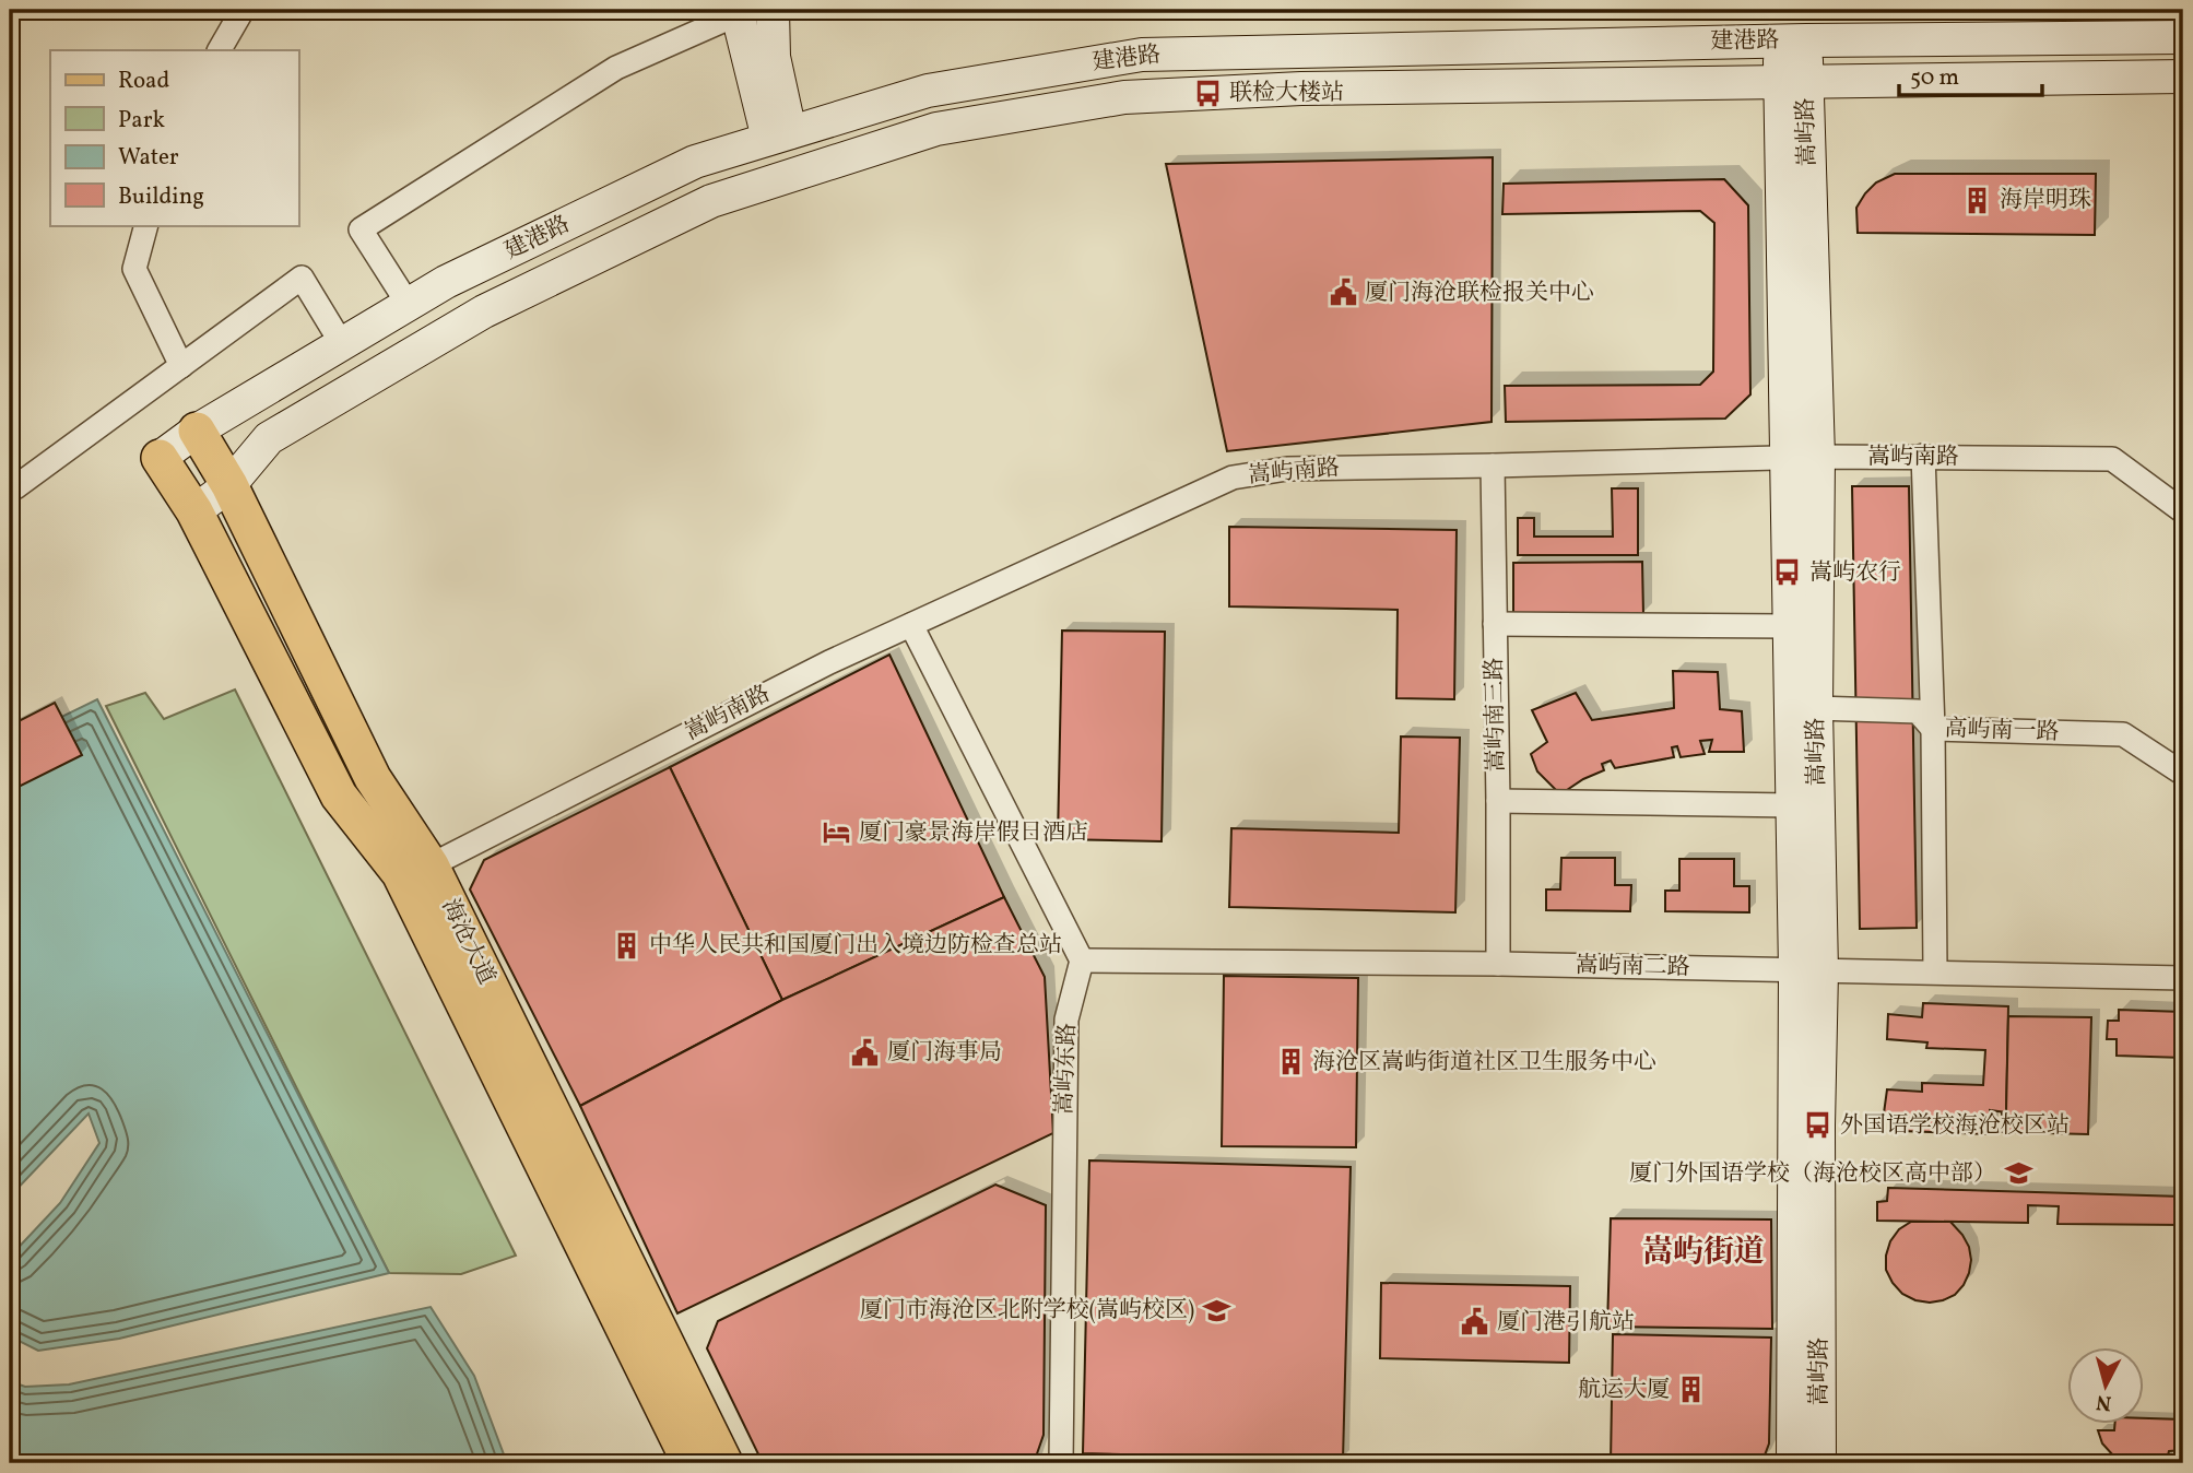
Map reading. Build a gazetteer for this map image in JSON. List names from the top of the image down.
{
  "streets": {
    "main road": ["建港路", "嵩屿路", "海沧大道"],
    "street": [
      "嵩屿南路",
      "嵩屿南三路",
      "高屿南一路",
      "嵩屿南二路",
      "嵩屿东路"
    ]
  },
  "crossings": [
    ["建港路", "嵩屿路"],
    ["建港路", "海沧大道"],
    ["嵩屿路", "嵩屿南路"],
    ["嵩屿路", "高屿南一路"],
    ["嵩屿路", "嵩屿南二路"],
    ["嵩屿南路", "嵩屿南三路"],
    ["嵩屿南路", "海沧大道"],
    ["嵩屿南三路", "嵩屿南二路"],
    ["嵩屿南二路", "嵩屿东路"]
  ],
  "districts": ["嵩屿街道"],
  "places": {
    "bus stop": ["联检大楼站", "嵩屿农行", "外国语学校海沧校区站"],
    "building": [
      "海岸明珠",
      "中华人民共和国厦门出入境边防检查总站",
      "海沧区嵩屿街道社区卫生服务中心",
      "航运大厦"
    ],
    "public building": ["厦门海沧联检报关中心", "厦门海事局", "厦门港引航站"],
    "hotel": ["厦门豪景海岸假日酒店"],
    "school or university": ["厦门外国语学校（海沧校区高中部）", "厦门市海沧区北附学校(嵩屿校区)"]
  },
  "legend": [
    "Road",
    "Park",
    "Water",
    "Building"
  ],
  "scale_bar": "50 m",
  "north": "bottom"
}
